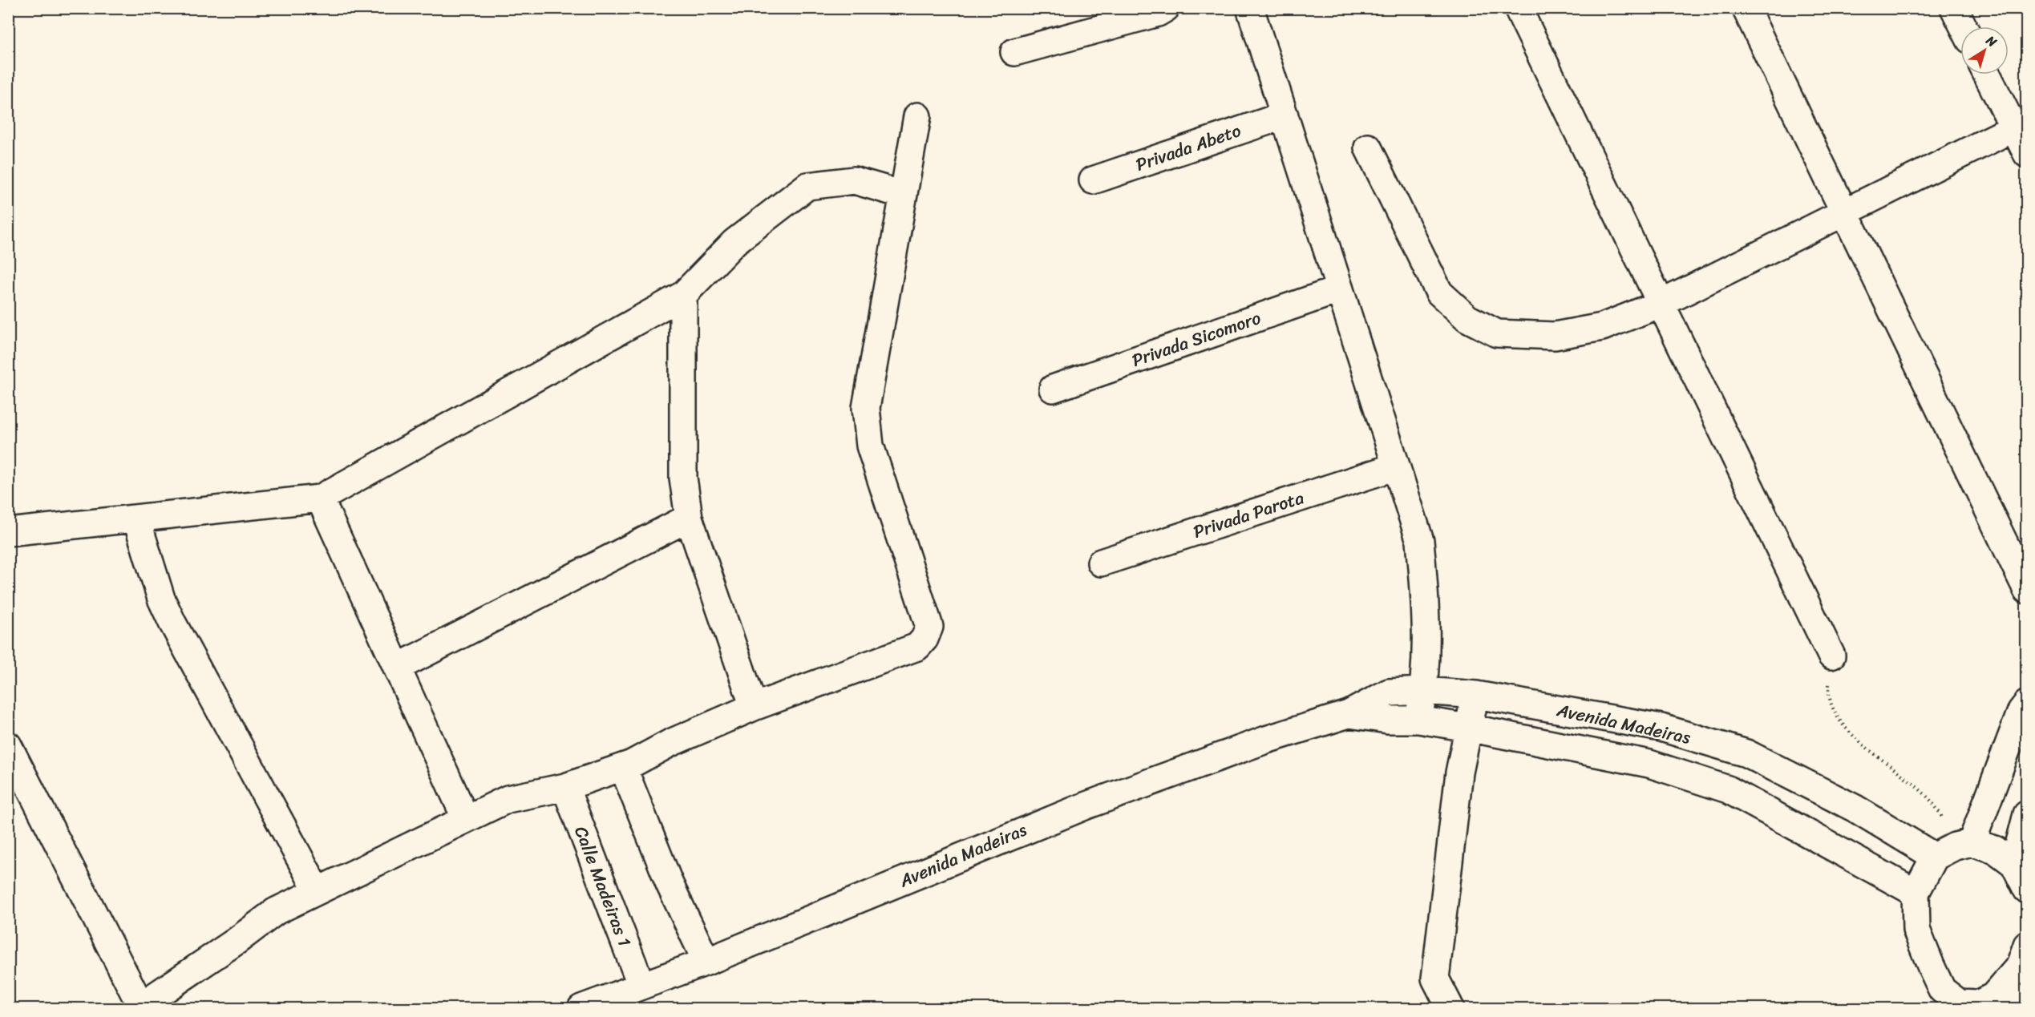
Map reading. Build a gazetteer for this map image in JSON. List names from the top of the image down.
{
  "streets": {
    "street": [
      "Privada Abeto",
      "Privada Sicomoro",
      "Privada Parota",
      "Avenida Madeiras",
      "Calle Madeiras 1"
    ]
  },
  "crossings": [
    ["Avenida Madeiras", "Calle Madeiras 1"]
  ],
  "north": "top right"
}
